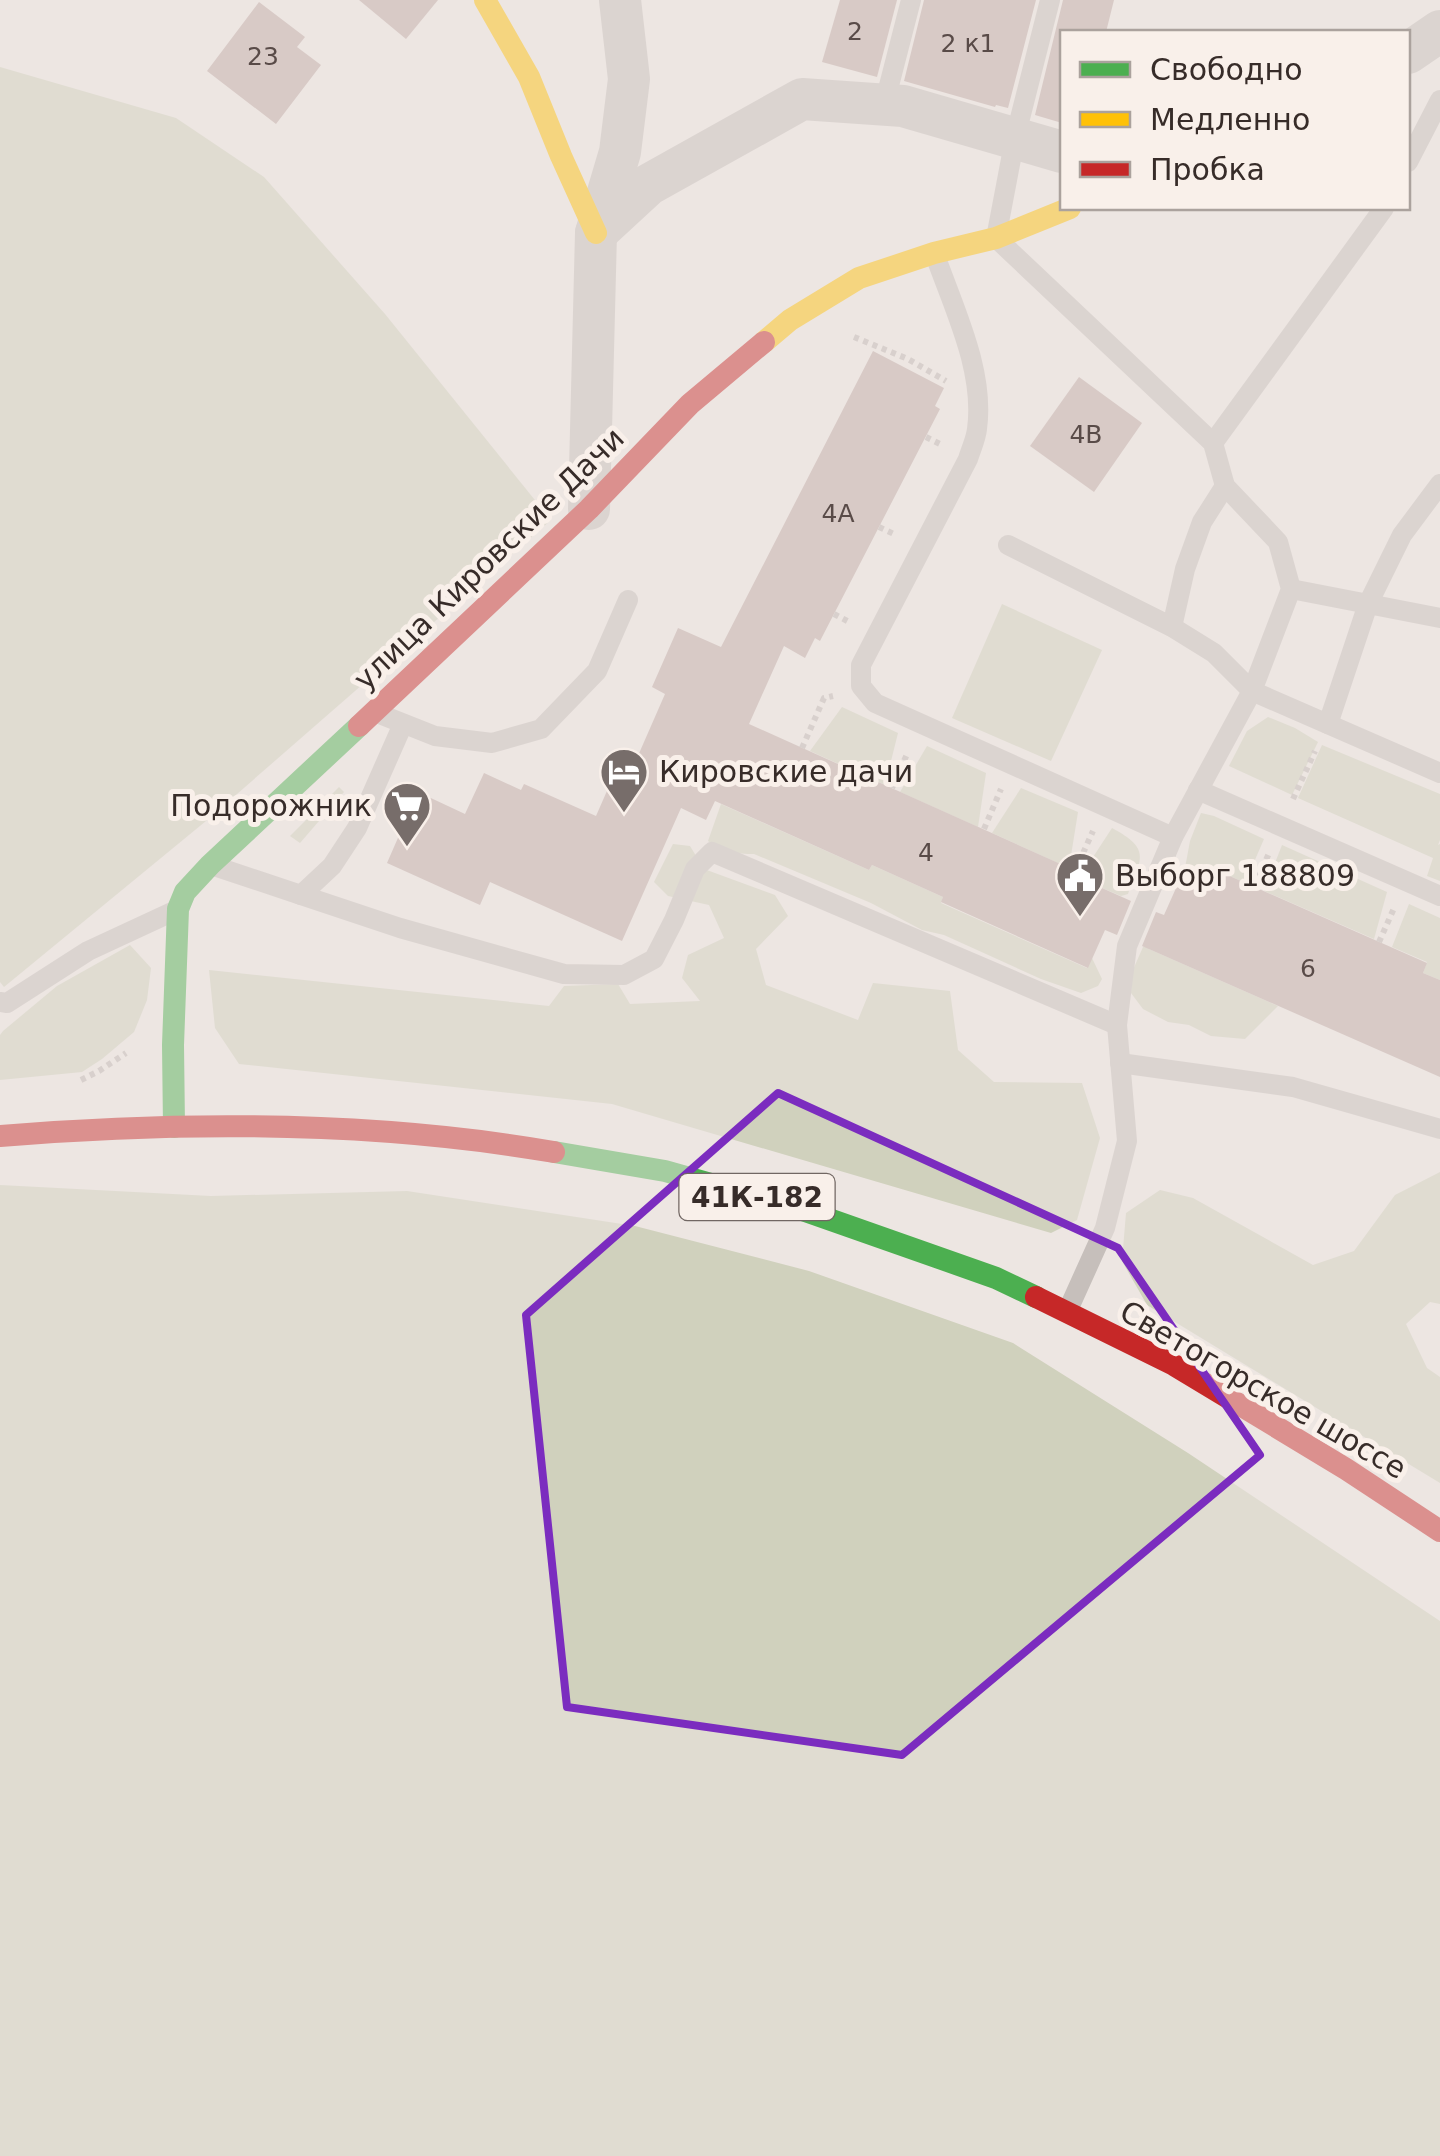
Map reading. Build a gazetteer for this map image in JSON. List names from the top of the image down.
{
  "streets": {
    "street": ["улица Кировские Дачи", "41К-182", "Светогорское шоссе"]
  },
  "places": {
    "hotel": ["Кировские дачи"],
    "supermarket": ["Подорожник"],
    "public building": ["Выборг 188809"]
  },
  "house_numbers": [
    "2",
    "2 к1",
    "23",
    "4В",
    "4А",
    "4",
    "6"
  ],
  "legend": ["Свободно", "Медленно", "Пробка"]
}
